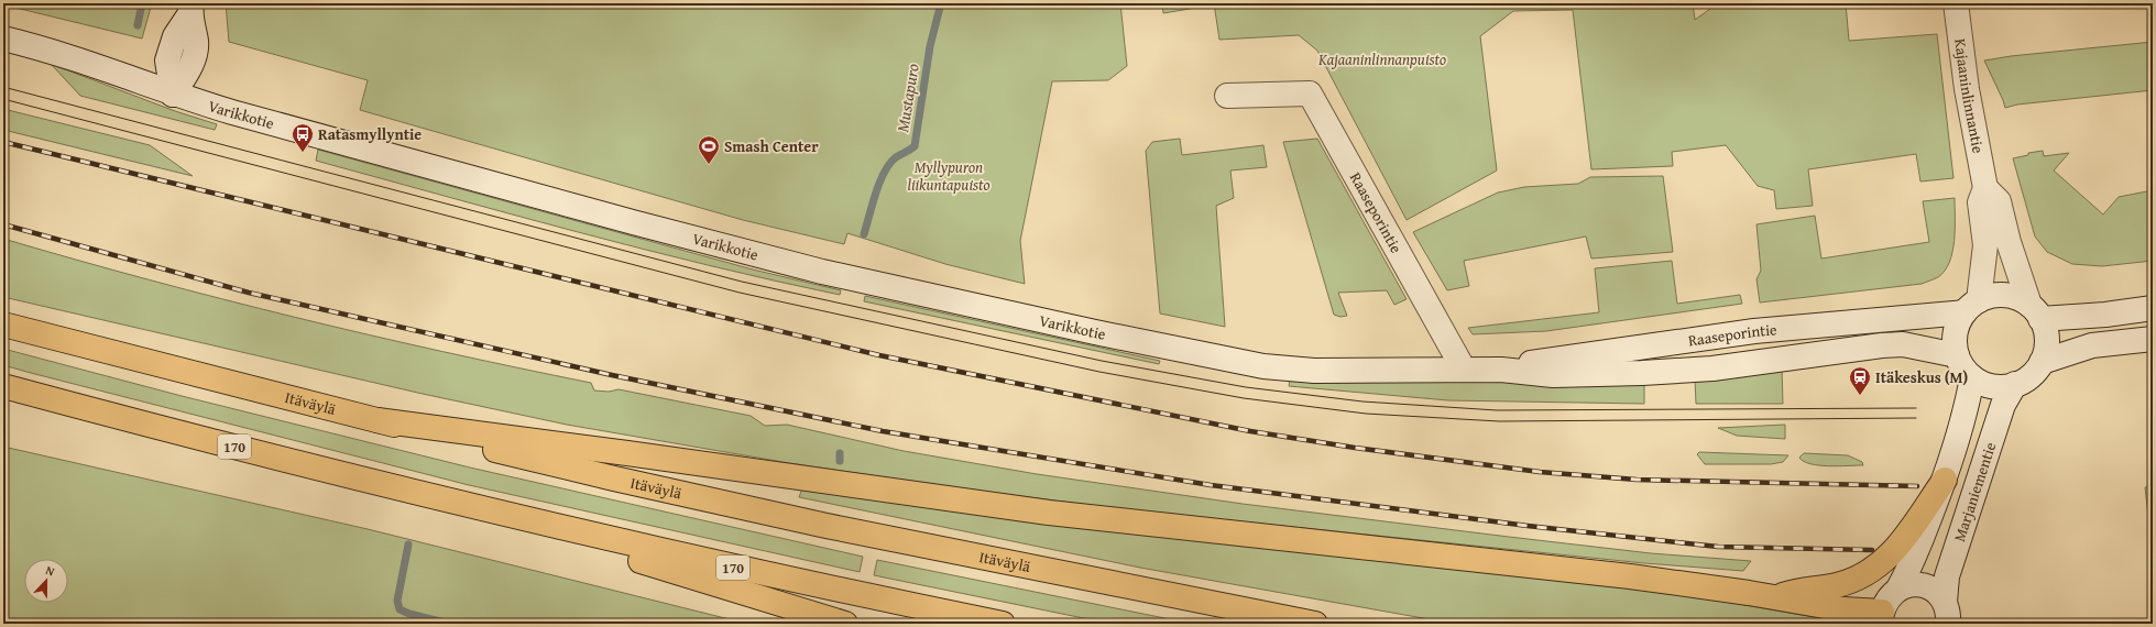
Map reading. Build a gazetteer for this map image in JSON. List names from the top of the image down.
{
  "streets": {
    "highway": ["Itäväylä", "170"],
    "main road": [
      "Kajaaninlinnantie",
      "Varikkotie",
      "Raaseporintie",
      "Marjaniementie"
    ]
  },
  "crossings": [
    ["Kajaaninlinnantie", "Raaseporintie"],
    ["Kajaaninlinnantie", "Marjaniementie"],
    ["Varikkotie", "Raaseporintie"],
    ["Raaseporintie", "Marjaniementie"]
  ],
  "water": ["Mustapuro"],
  "parks": ["Kajaaninlinnanpuisto", "Myllypuron liikuntapuisto"],
  "places": {
    "bus stop": ["Ratasmyllyntie"],
    "sports": ["Smash Center"],
    "station": ["Itäkeskus (M)"]
  },
  "north": "top"
}
